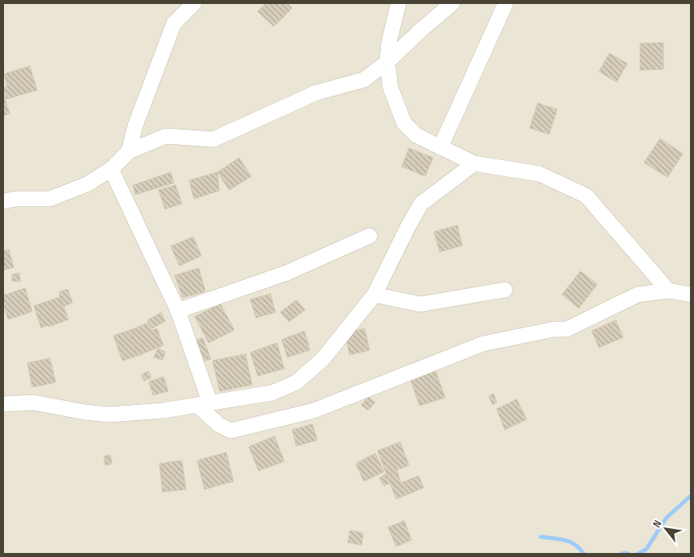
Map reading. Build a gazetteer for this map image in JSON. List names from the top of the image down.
{
  "north": "top left"
}
